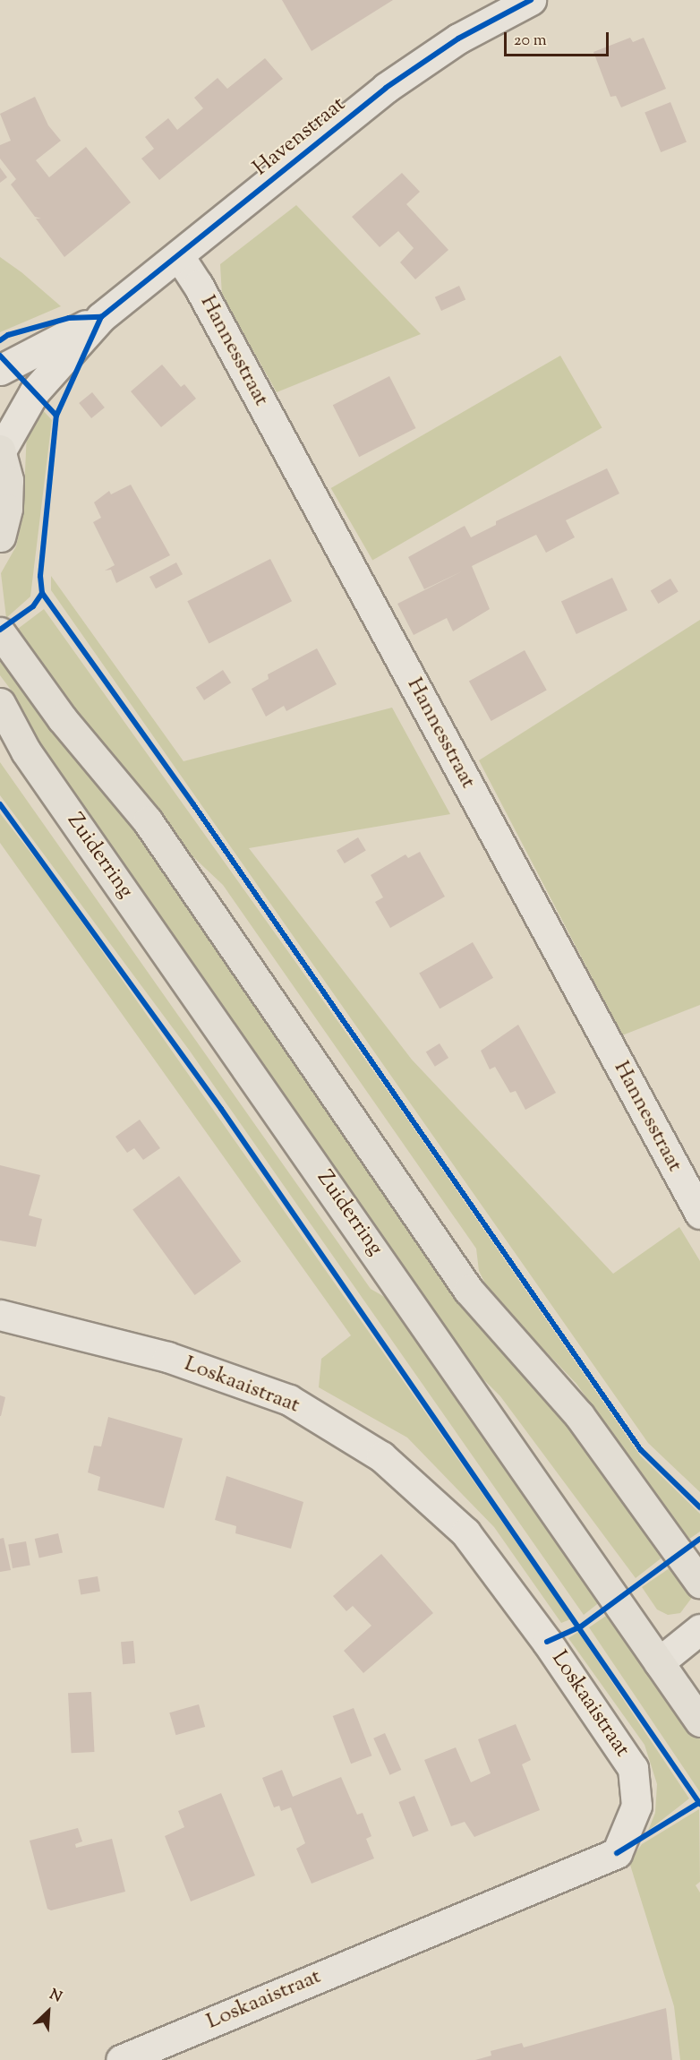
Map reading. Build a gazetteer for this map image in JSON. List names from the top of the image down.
{
  "streets": {
    "main road": ["Zuiderring"],
    "street": ["Havenstraat", "Hannesstraat", "Loskaaistraat"]
  },
  "crossings": [
    ["Havenstraat", "Hannesstraat"]
  ],
  "scale_bar": "20 m",
  "north": "top right"
}
